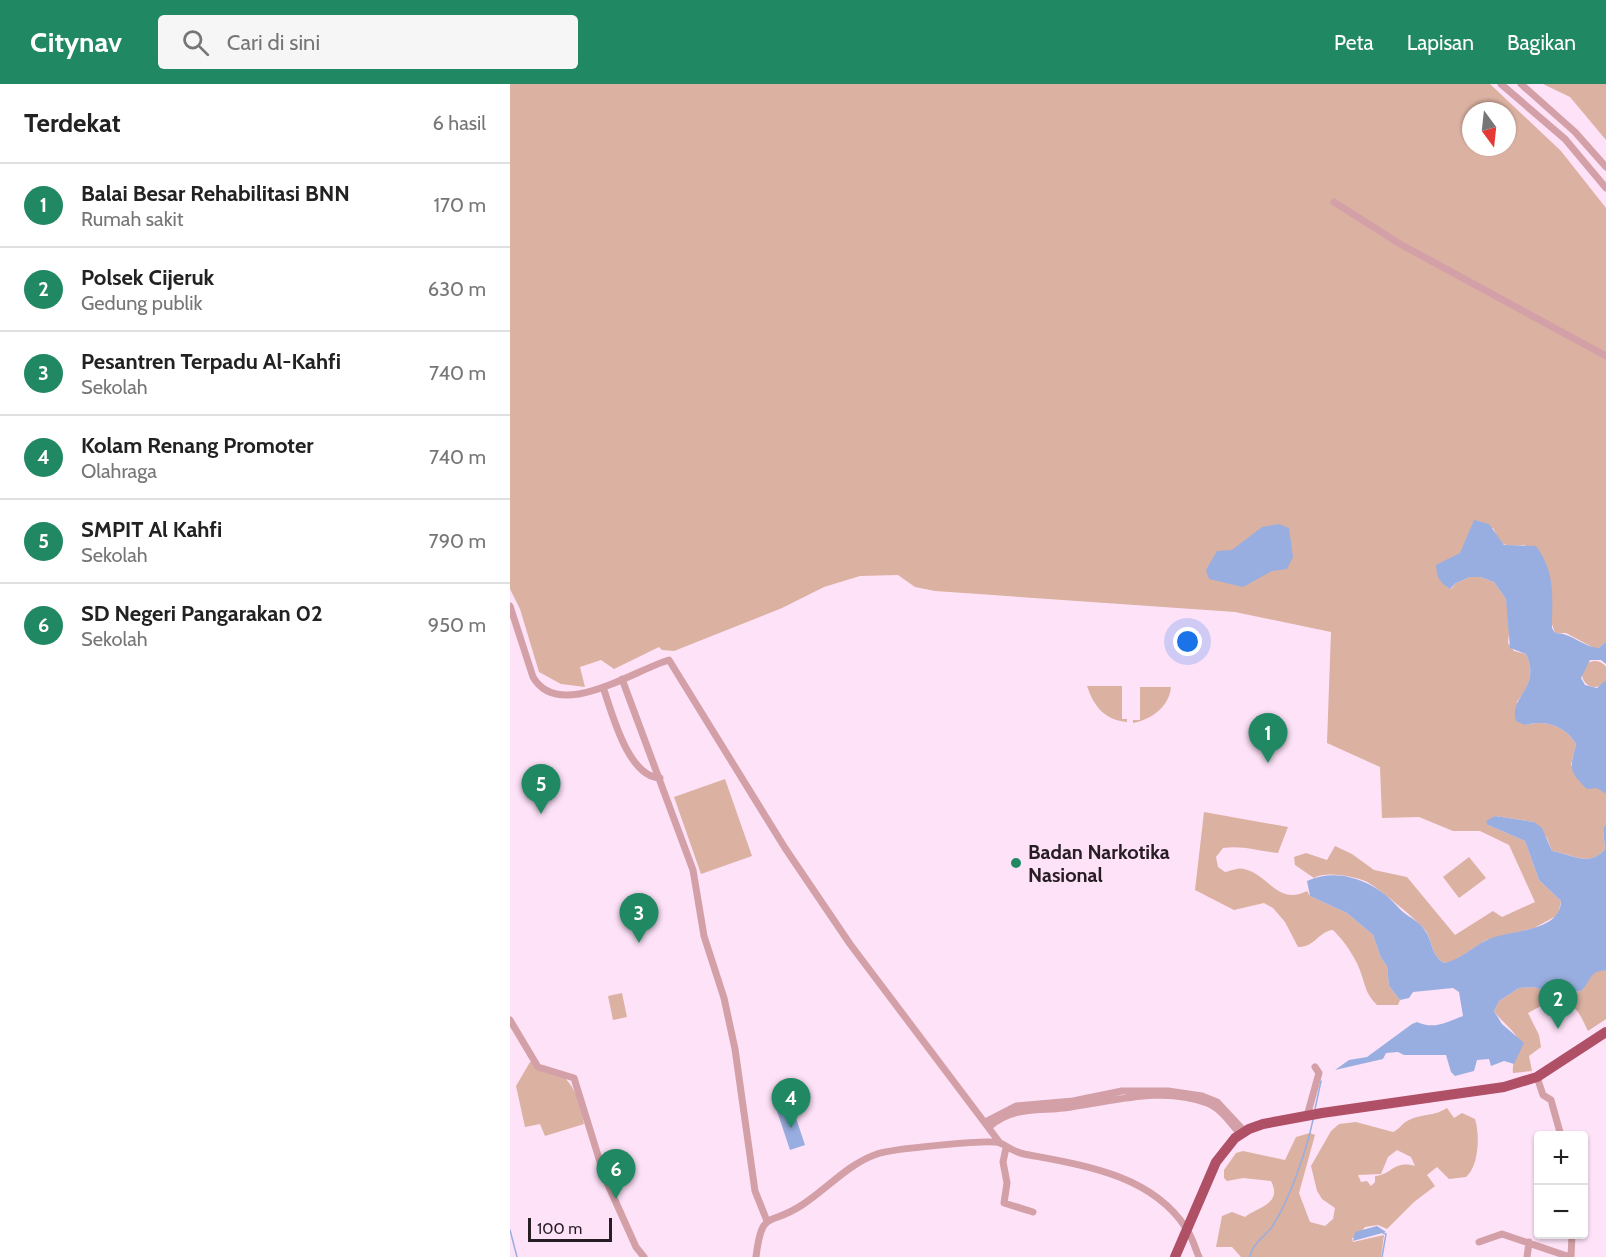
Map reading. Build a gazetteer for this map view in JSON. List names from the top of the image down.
{
  "places": ["Badan Narkotika Nasional"],
  "scale_bar": "100 m",
  "north": "bottom",
  "page": {
    "header": "Citynav",
    "search": "Cari di sini",
    "nav": ["Peta", "Lapisan", "Bagikan"],
    "heading": ["Terdekat", "6 hasil"],
    "list": [
      {
        "mark": "1",
        "name": "Balai Besar Rehabilitasi BNN",
        "note": "Rumah sakit",
        "value": "170 m"
      },
      {
        "mark": "2",
        "name": "Polsek Cijeruk",
        "note": "Gedung publik",
        "value": "630 m"
      },
      {
        "mark": "3",
        "name": "Pesantren Terpadu Al-Kahfi",
        "note": "Sekolah",
        "value": "740 m"
      },
      {
        "mark": "4",
        "name": "Kolam Renang Promoter",
        "note": "Olahraga",
        "value": "740 m"
      },
      {
        "mark": "5",
        "name": "SMPIT Al Kahfi",
        "note": "Sekolah",
        "value": "790 m"
      },
      {
        "mark": "6",
        "name": "SD Negeri Pangarakan 02",
        "note": "Sekolah",
        "value": "950 m"
      }
    ],
    "pins": [
      "1",
      "5",
      "3",
      "2",
      "4",
      "6"
    ],
    "map_buttons": ["+", "−"],
    "scale": "100 m"
  }
}
